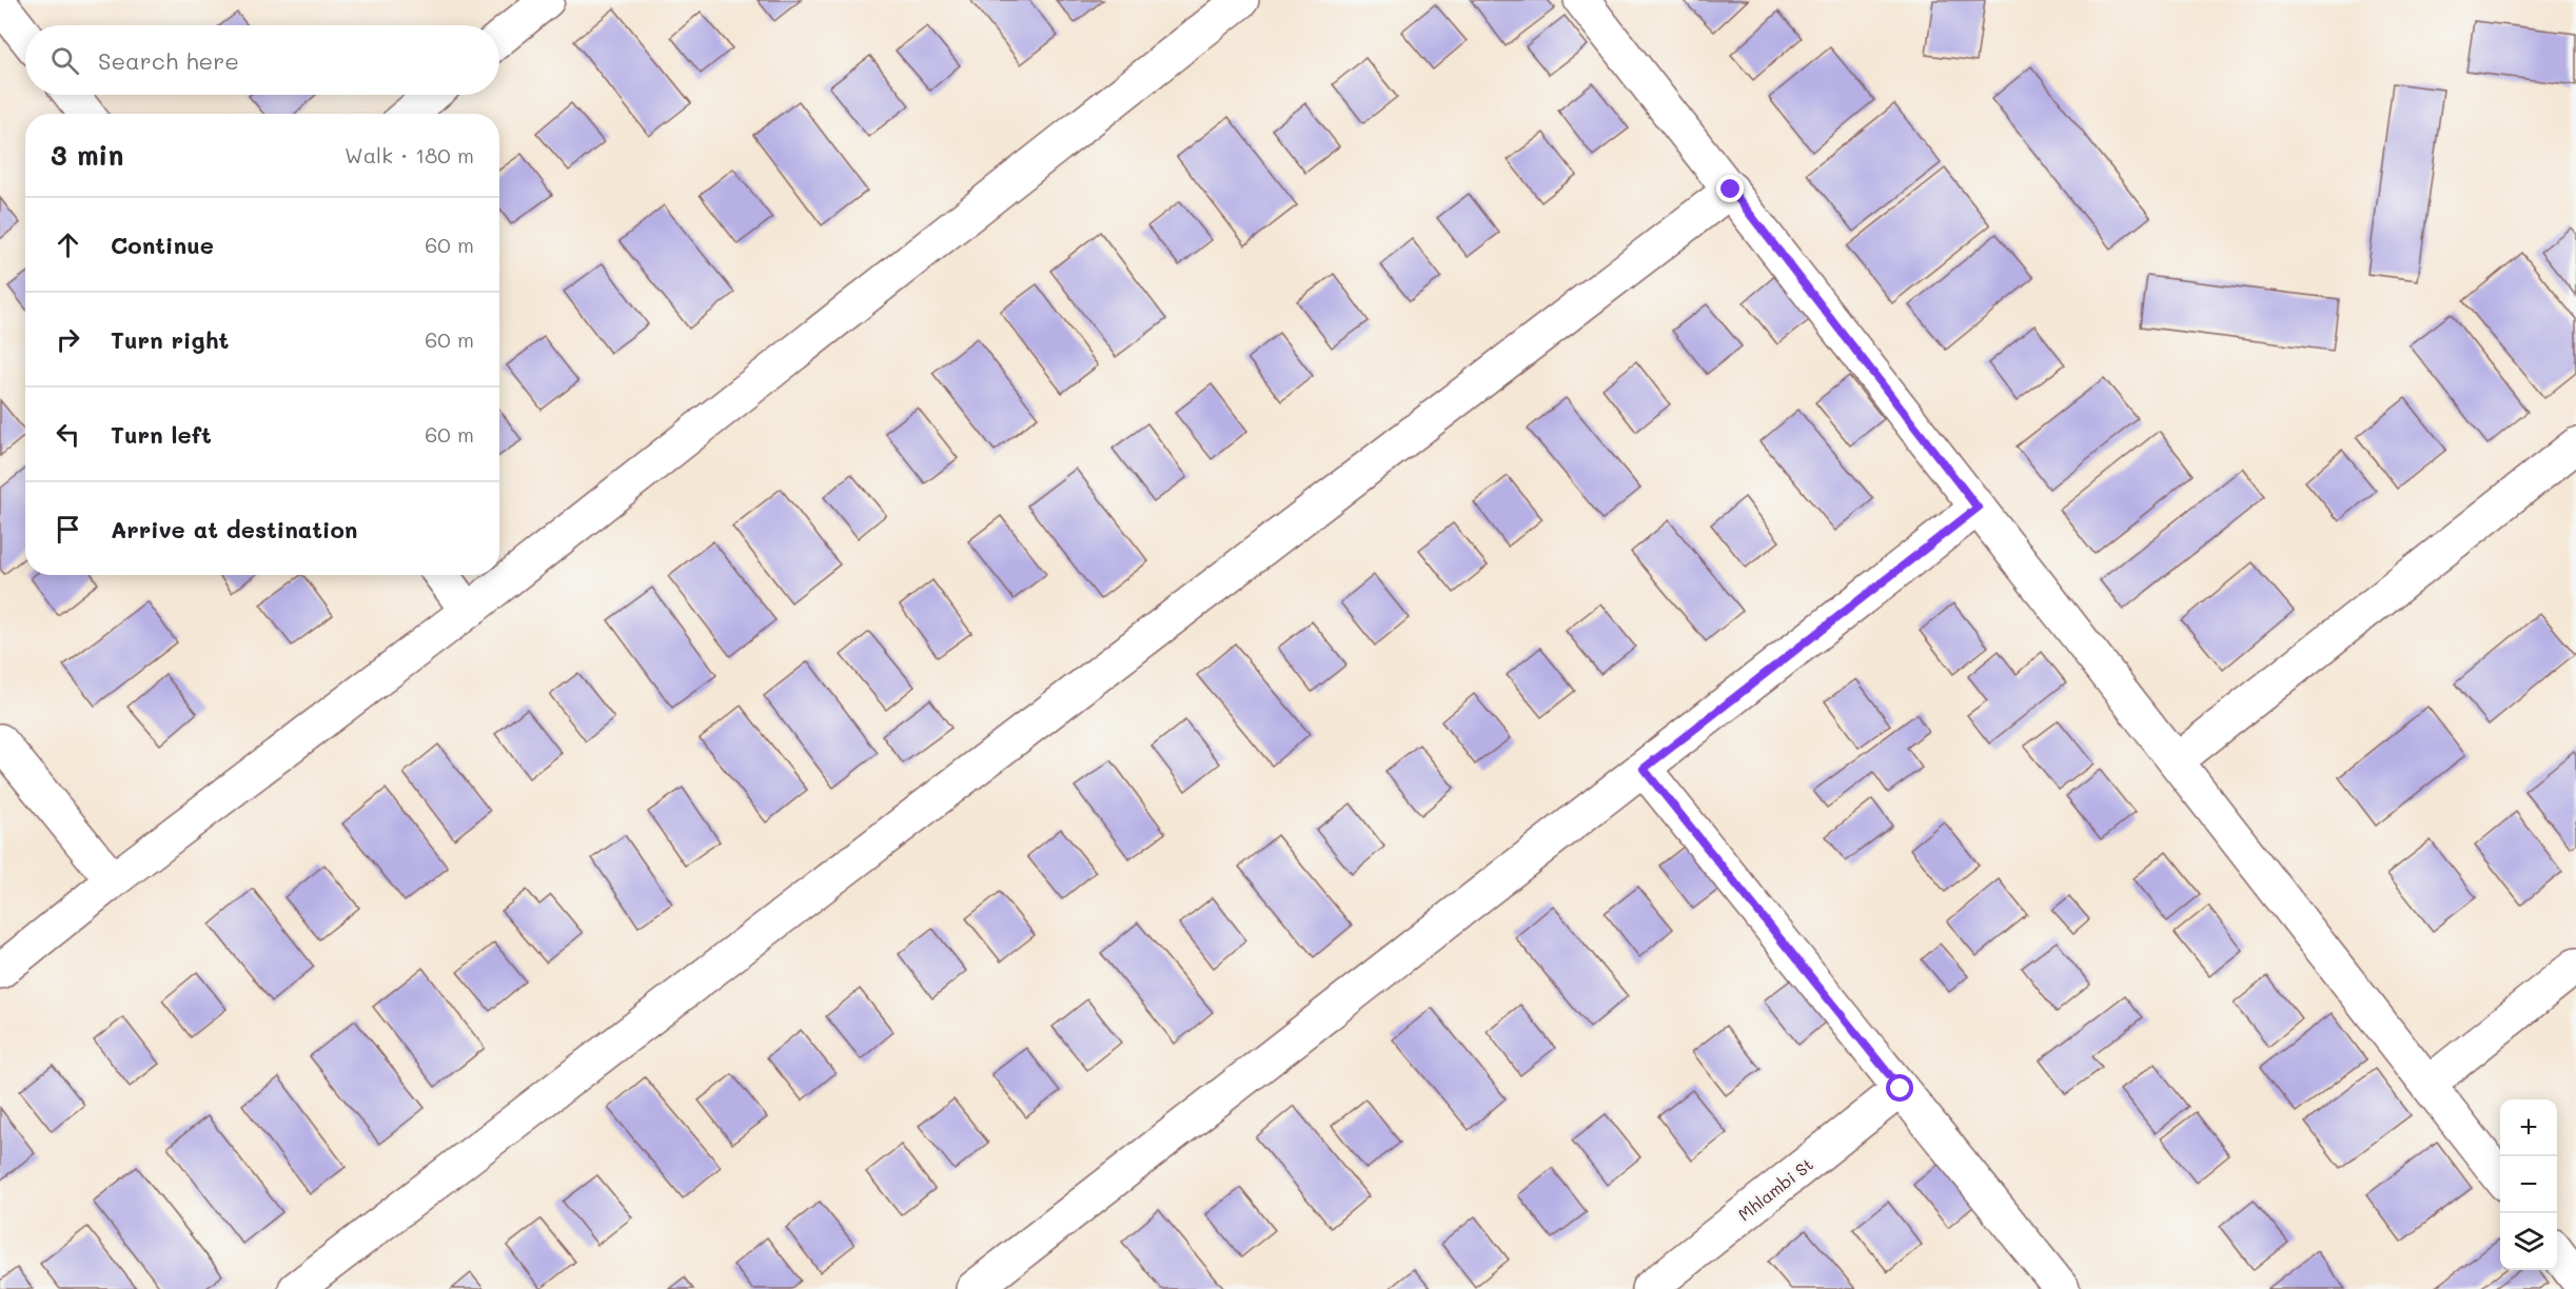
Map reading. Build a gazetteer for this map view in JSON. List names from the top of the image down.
{
  "streets": {
    "street": ["Mhlambi St"]
  },
  "page": {
    "search": "Search here",
    "heading": ["3 min", "Walk · 180 m"],
    "list": [
      ["Continue", "60 m"],
      ["Turn right", "60 m"],
      ["Turn left", "60 m"],
      "Arrive at destination"
    ],
    "map_buttons": ["+", "−"]
  }
}
